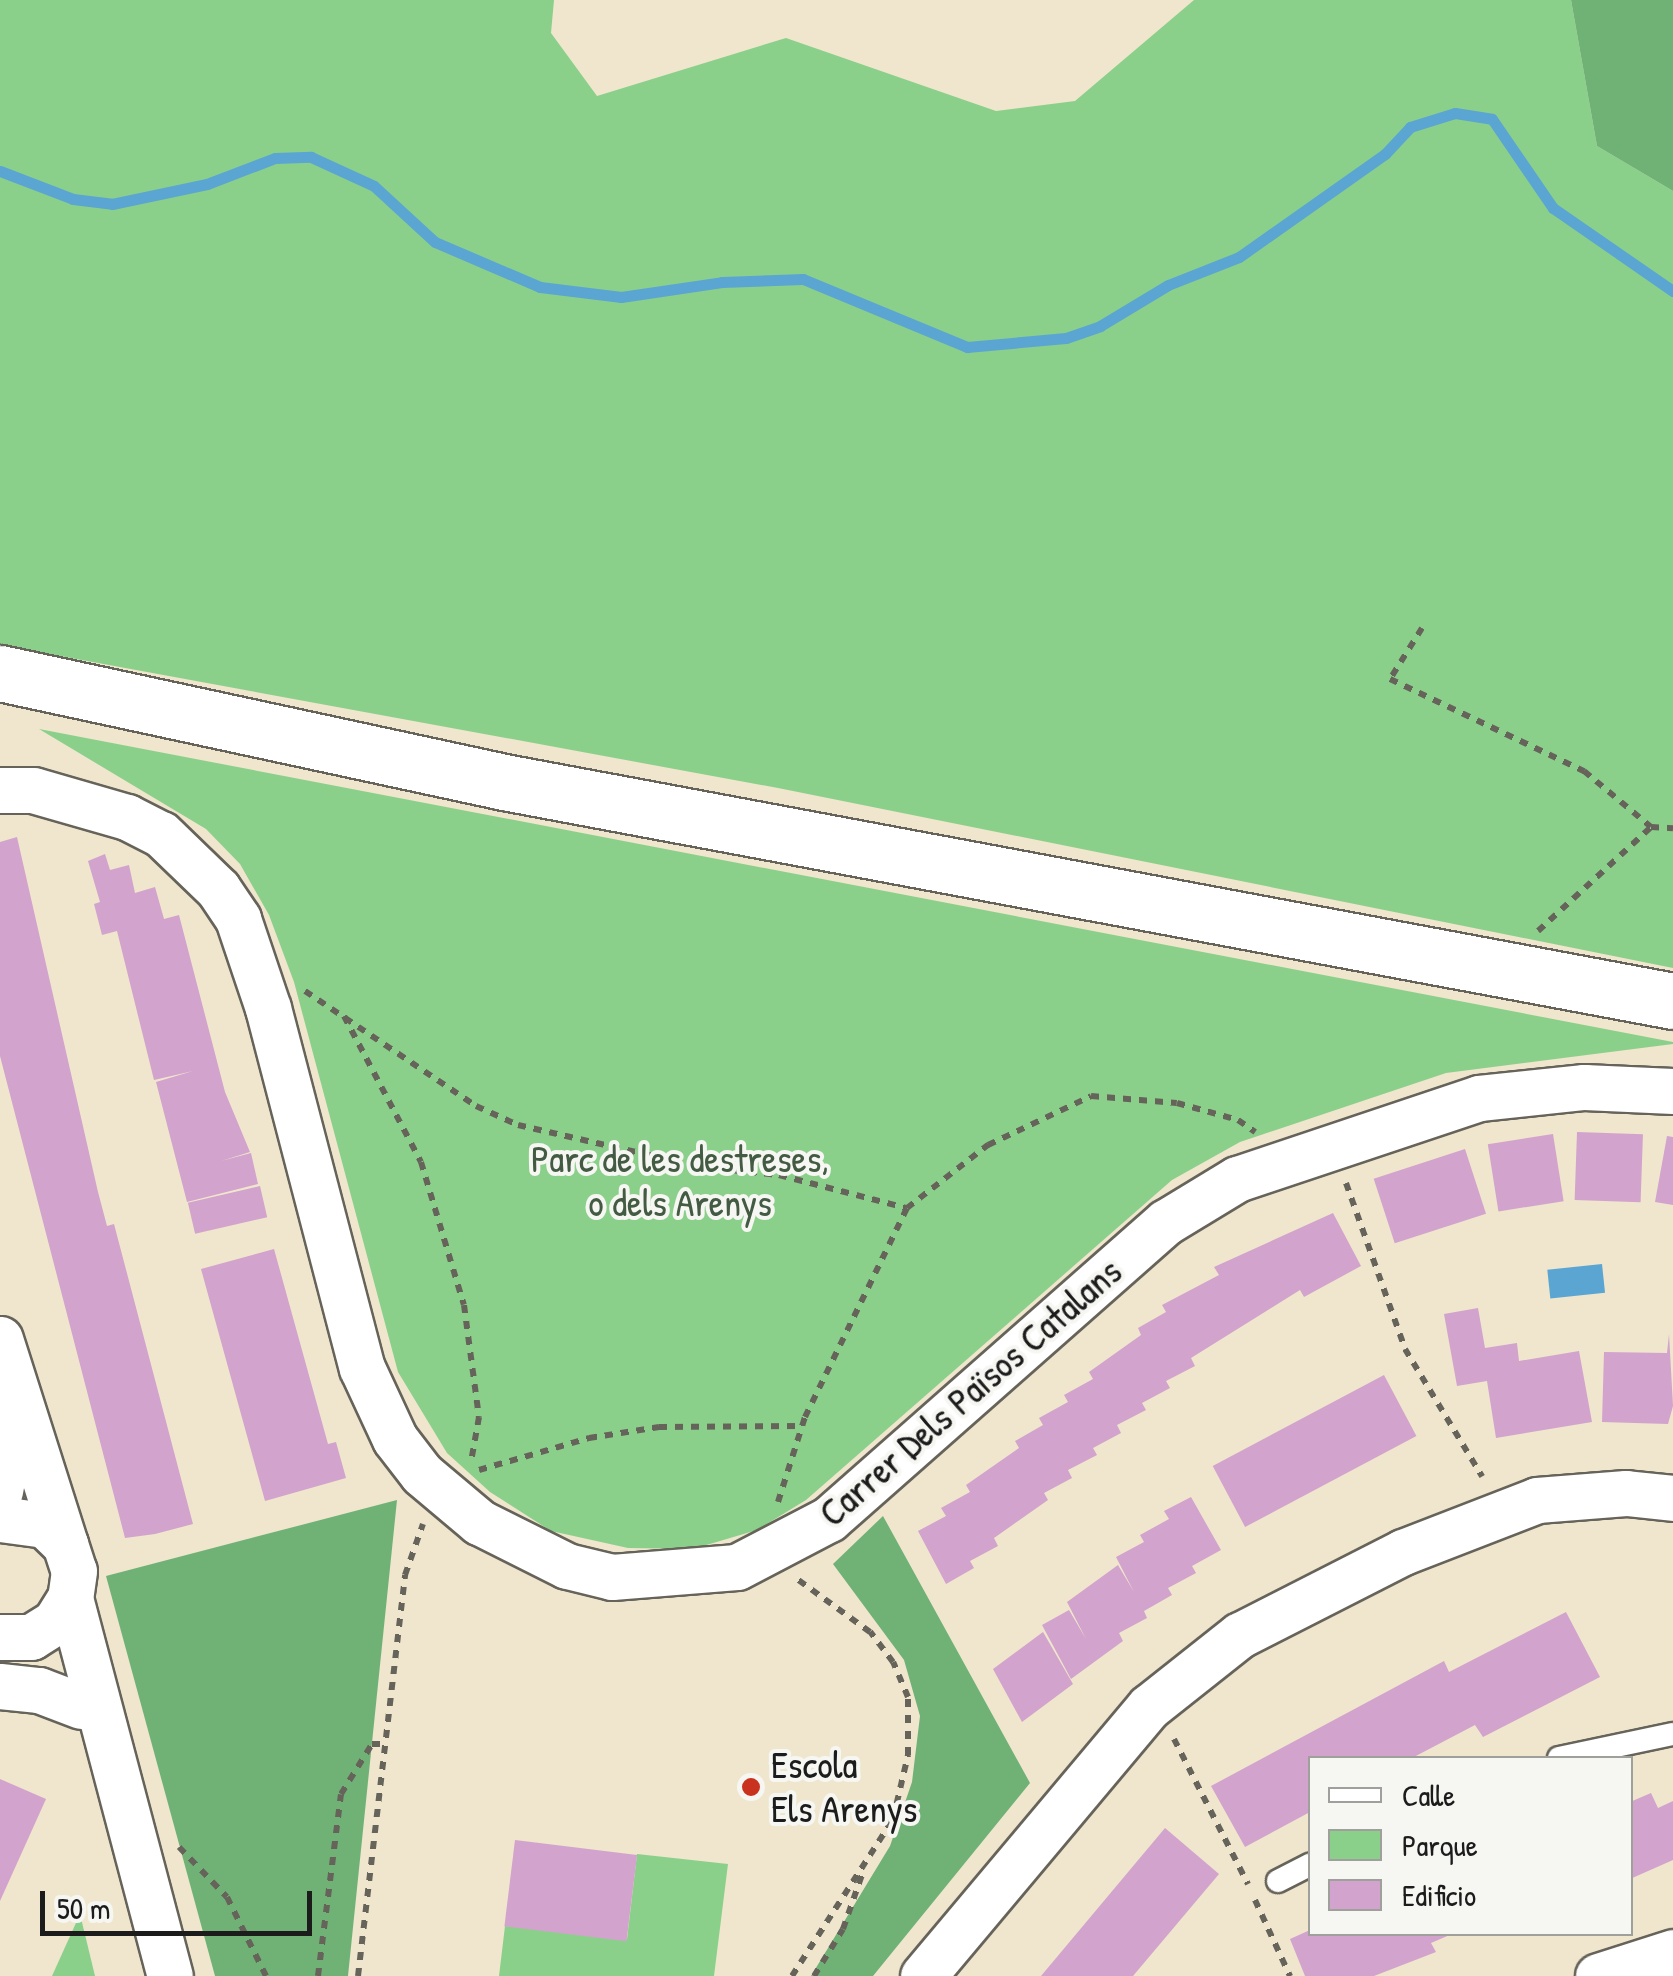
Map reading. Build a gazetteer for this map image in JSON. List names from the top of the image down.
{
  "streets": {
    "street": ["Carrer Dels Països Catalans"]
  },
  "parks": ["Parc de les destreses, o dels Arenys"],
  "places": ["Escola Els Arenys"],
  "legend": ["Calle", "Parque", "Edificio"],
  "scale_bar": "50 m"
}
